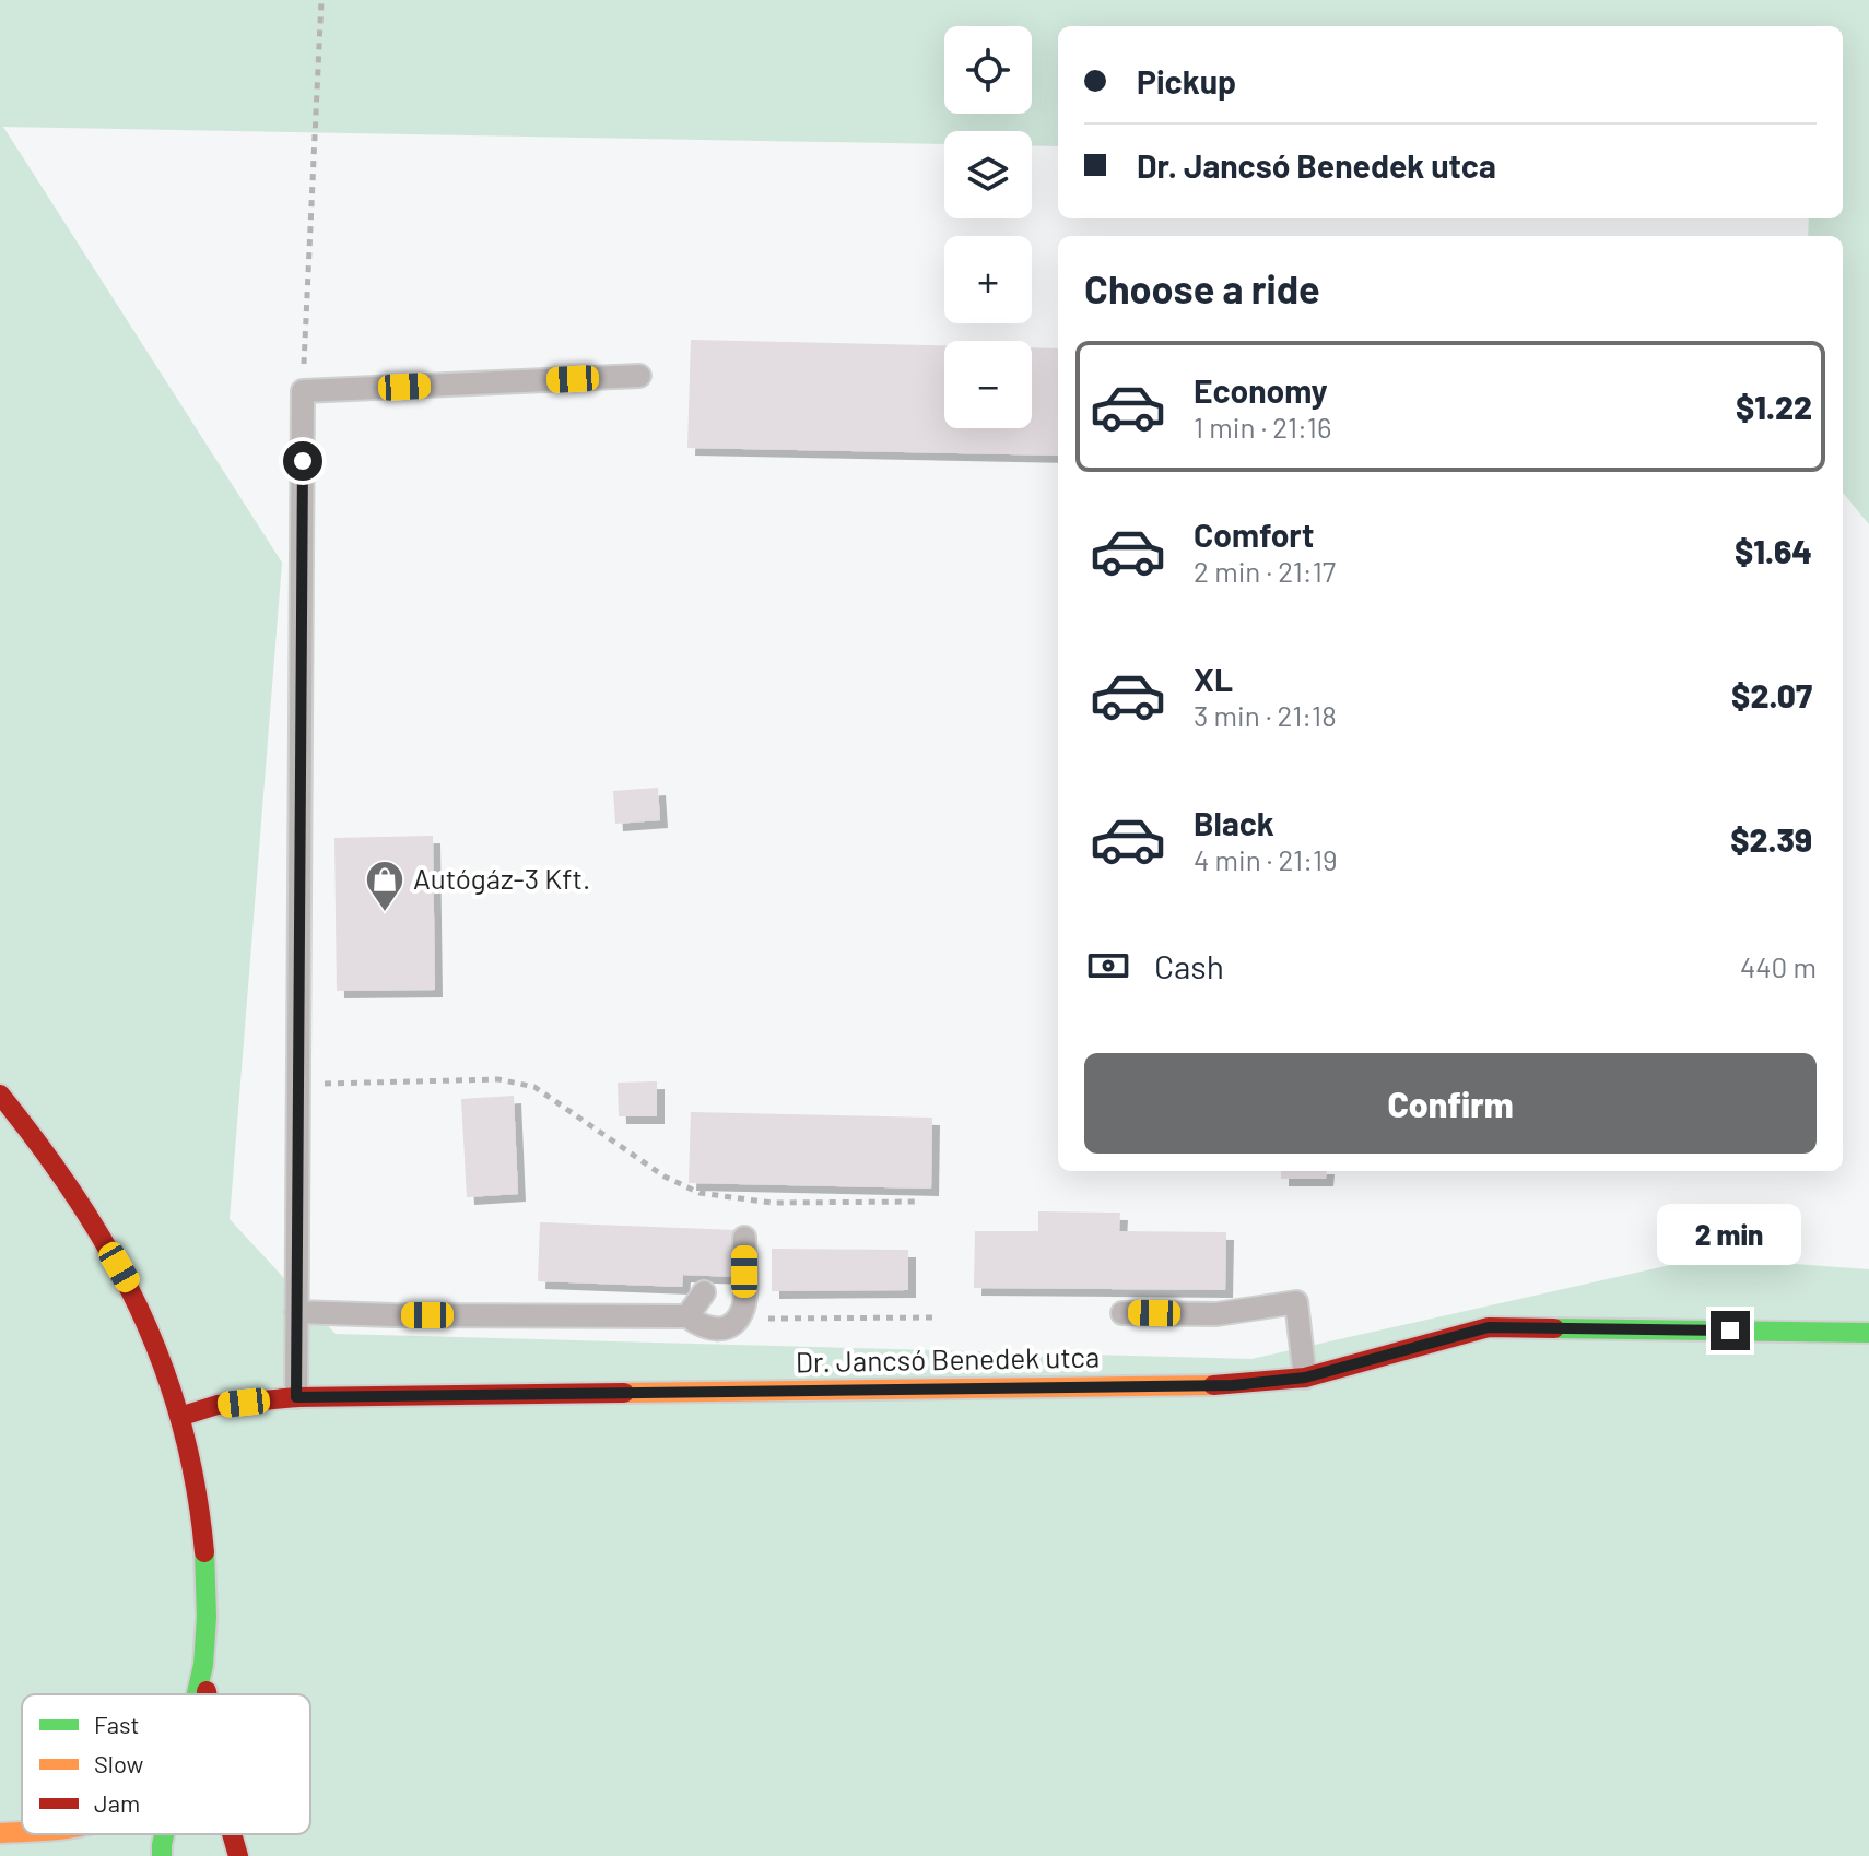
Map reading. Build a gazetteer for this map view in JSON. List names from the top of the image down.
{
  "streets": {
    "street": ["Dr. Jancsó Benedek utca"]
  },
  "places": {
    "shop": ["Autógáz-3 Kft."]
  },
  "legend": ["Fast", "Slow", "Jam"],
  "page": {
    "map_buttons": ["+", "−"],
    "banner": ["Pickup", "Dr. Jancsó Benedek utca"],
    "heading": "Choose a ride",
    "list": [
      {
        "name": "Economy",
        "note": "1 min · 21:16",
        "value": "$1.22"
      },
      {
        "name": "Comfort",
        "note": "2 min · 21:17",
        "value": "$1.64"
      },
      {
        "name": "XL",
        "note": "3 min · 21:18",
        "value": "$2.07"
      },
      {
        "name": "Black",
        "note": "4 min · 21:19",
        "value": "$2.39"
      }
    ],
    "pay": ["Cash", "440 m"],
    "buttons": "Confirm",
    "bubble": "2 min"
  }
}
